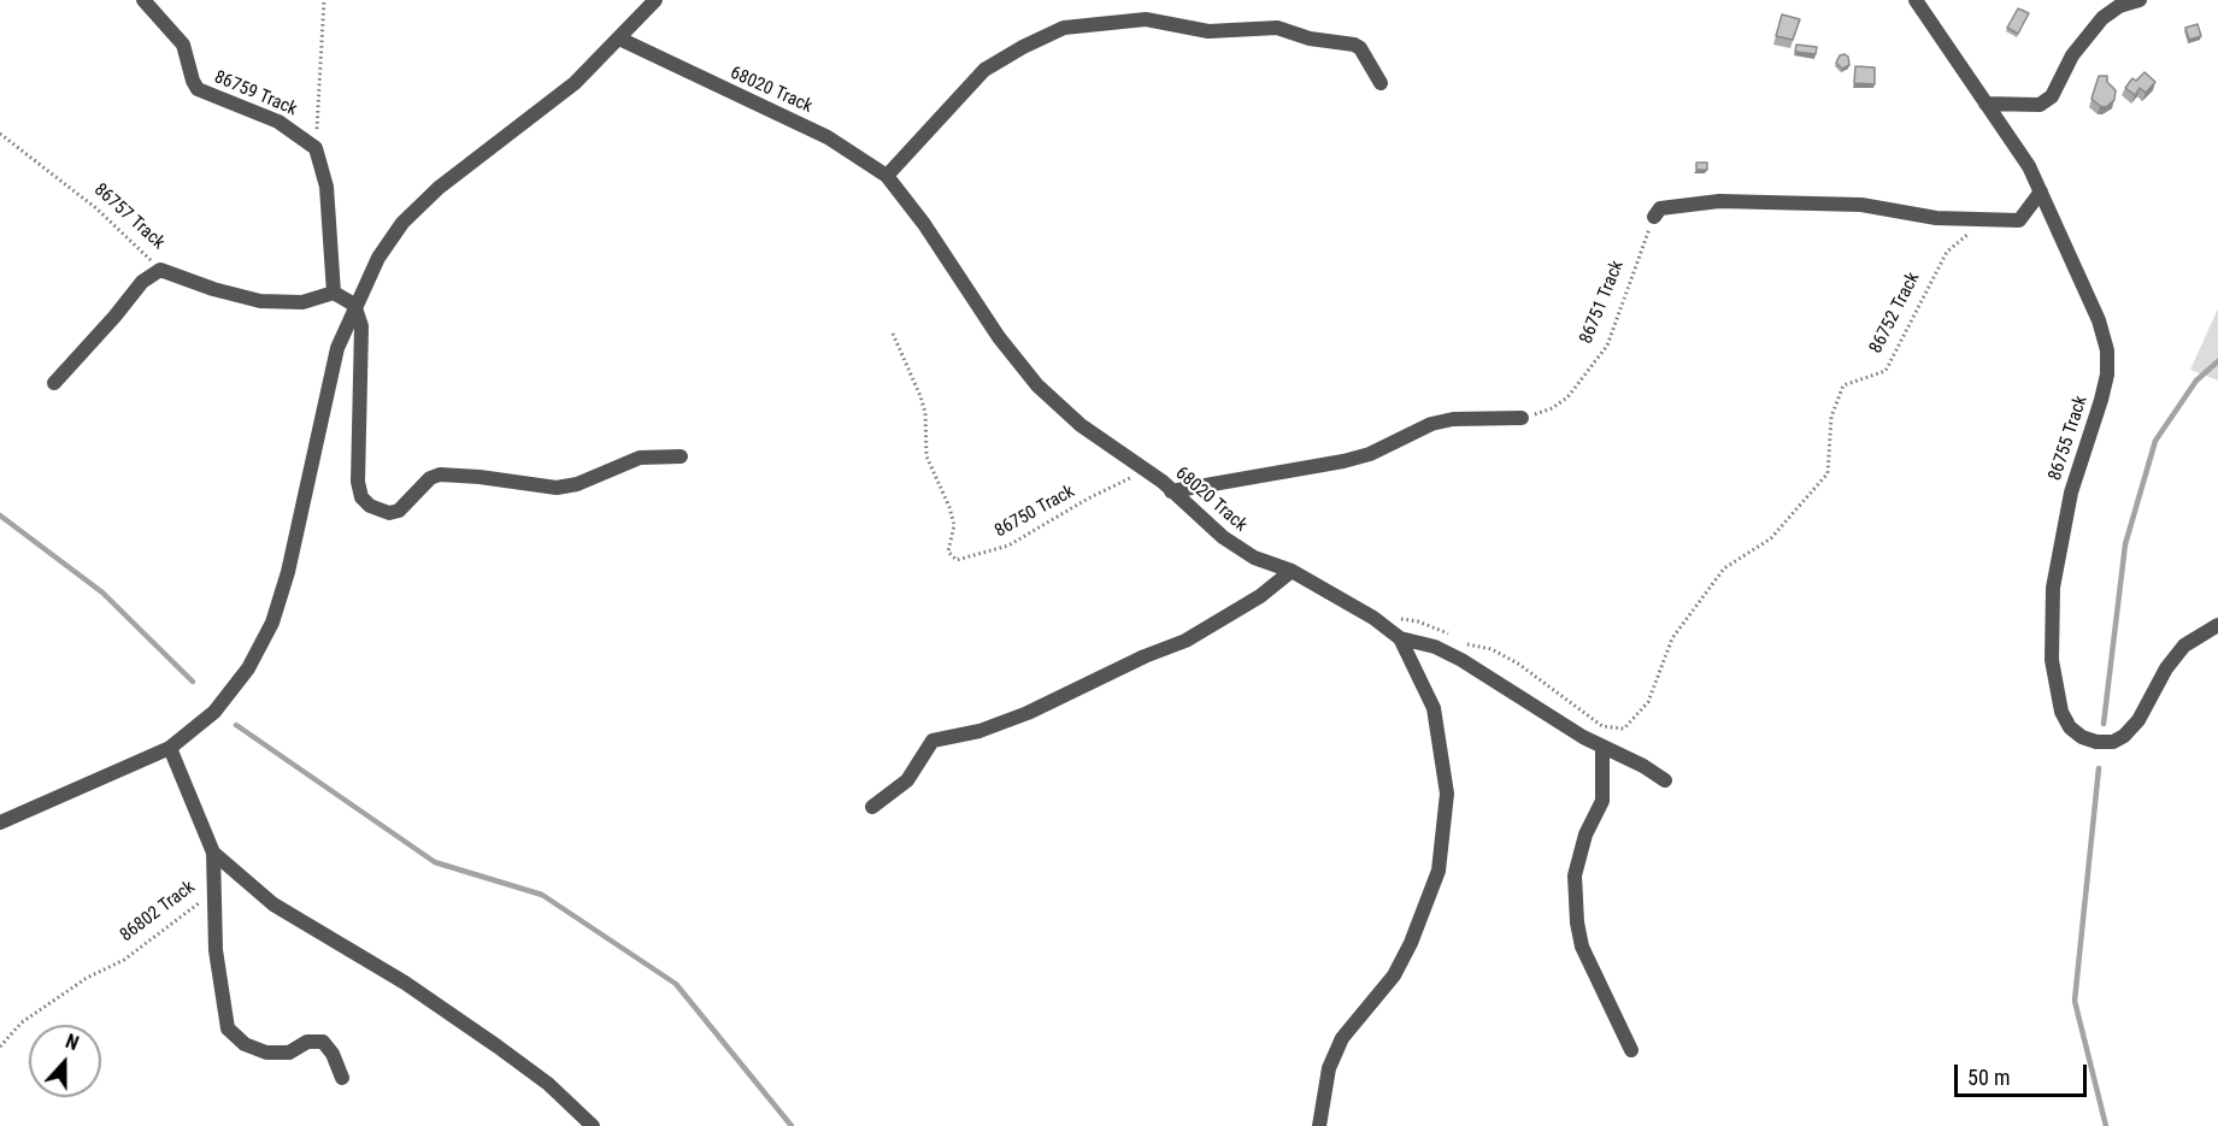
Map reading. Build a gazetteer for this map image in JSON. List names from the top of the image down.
{
  "streets": {
    "street": [
      "68020 Track",
      "86759 Track",
      "86757 Track",
      "86755 Track",
      "86802 Track"
    ],
    "path": ["86751 Track", "86752 Track", "86750 Track"]
  },
  "crossings": [
    ["68020 Track", "86750 Track"]
  ],
  "scale_bar": "50 m",
  "north": "top"
}
